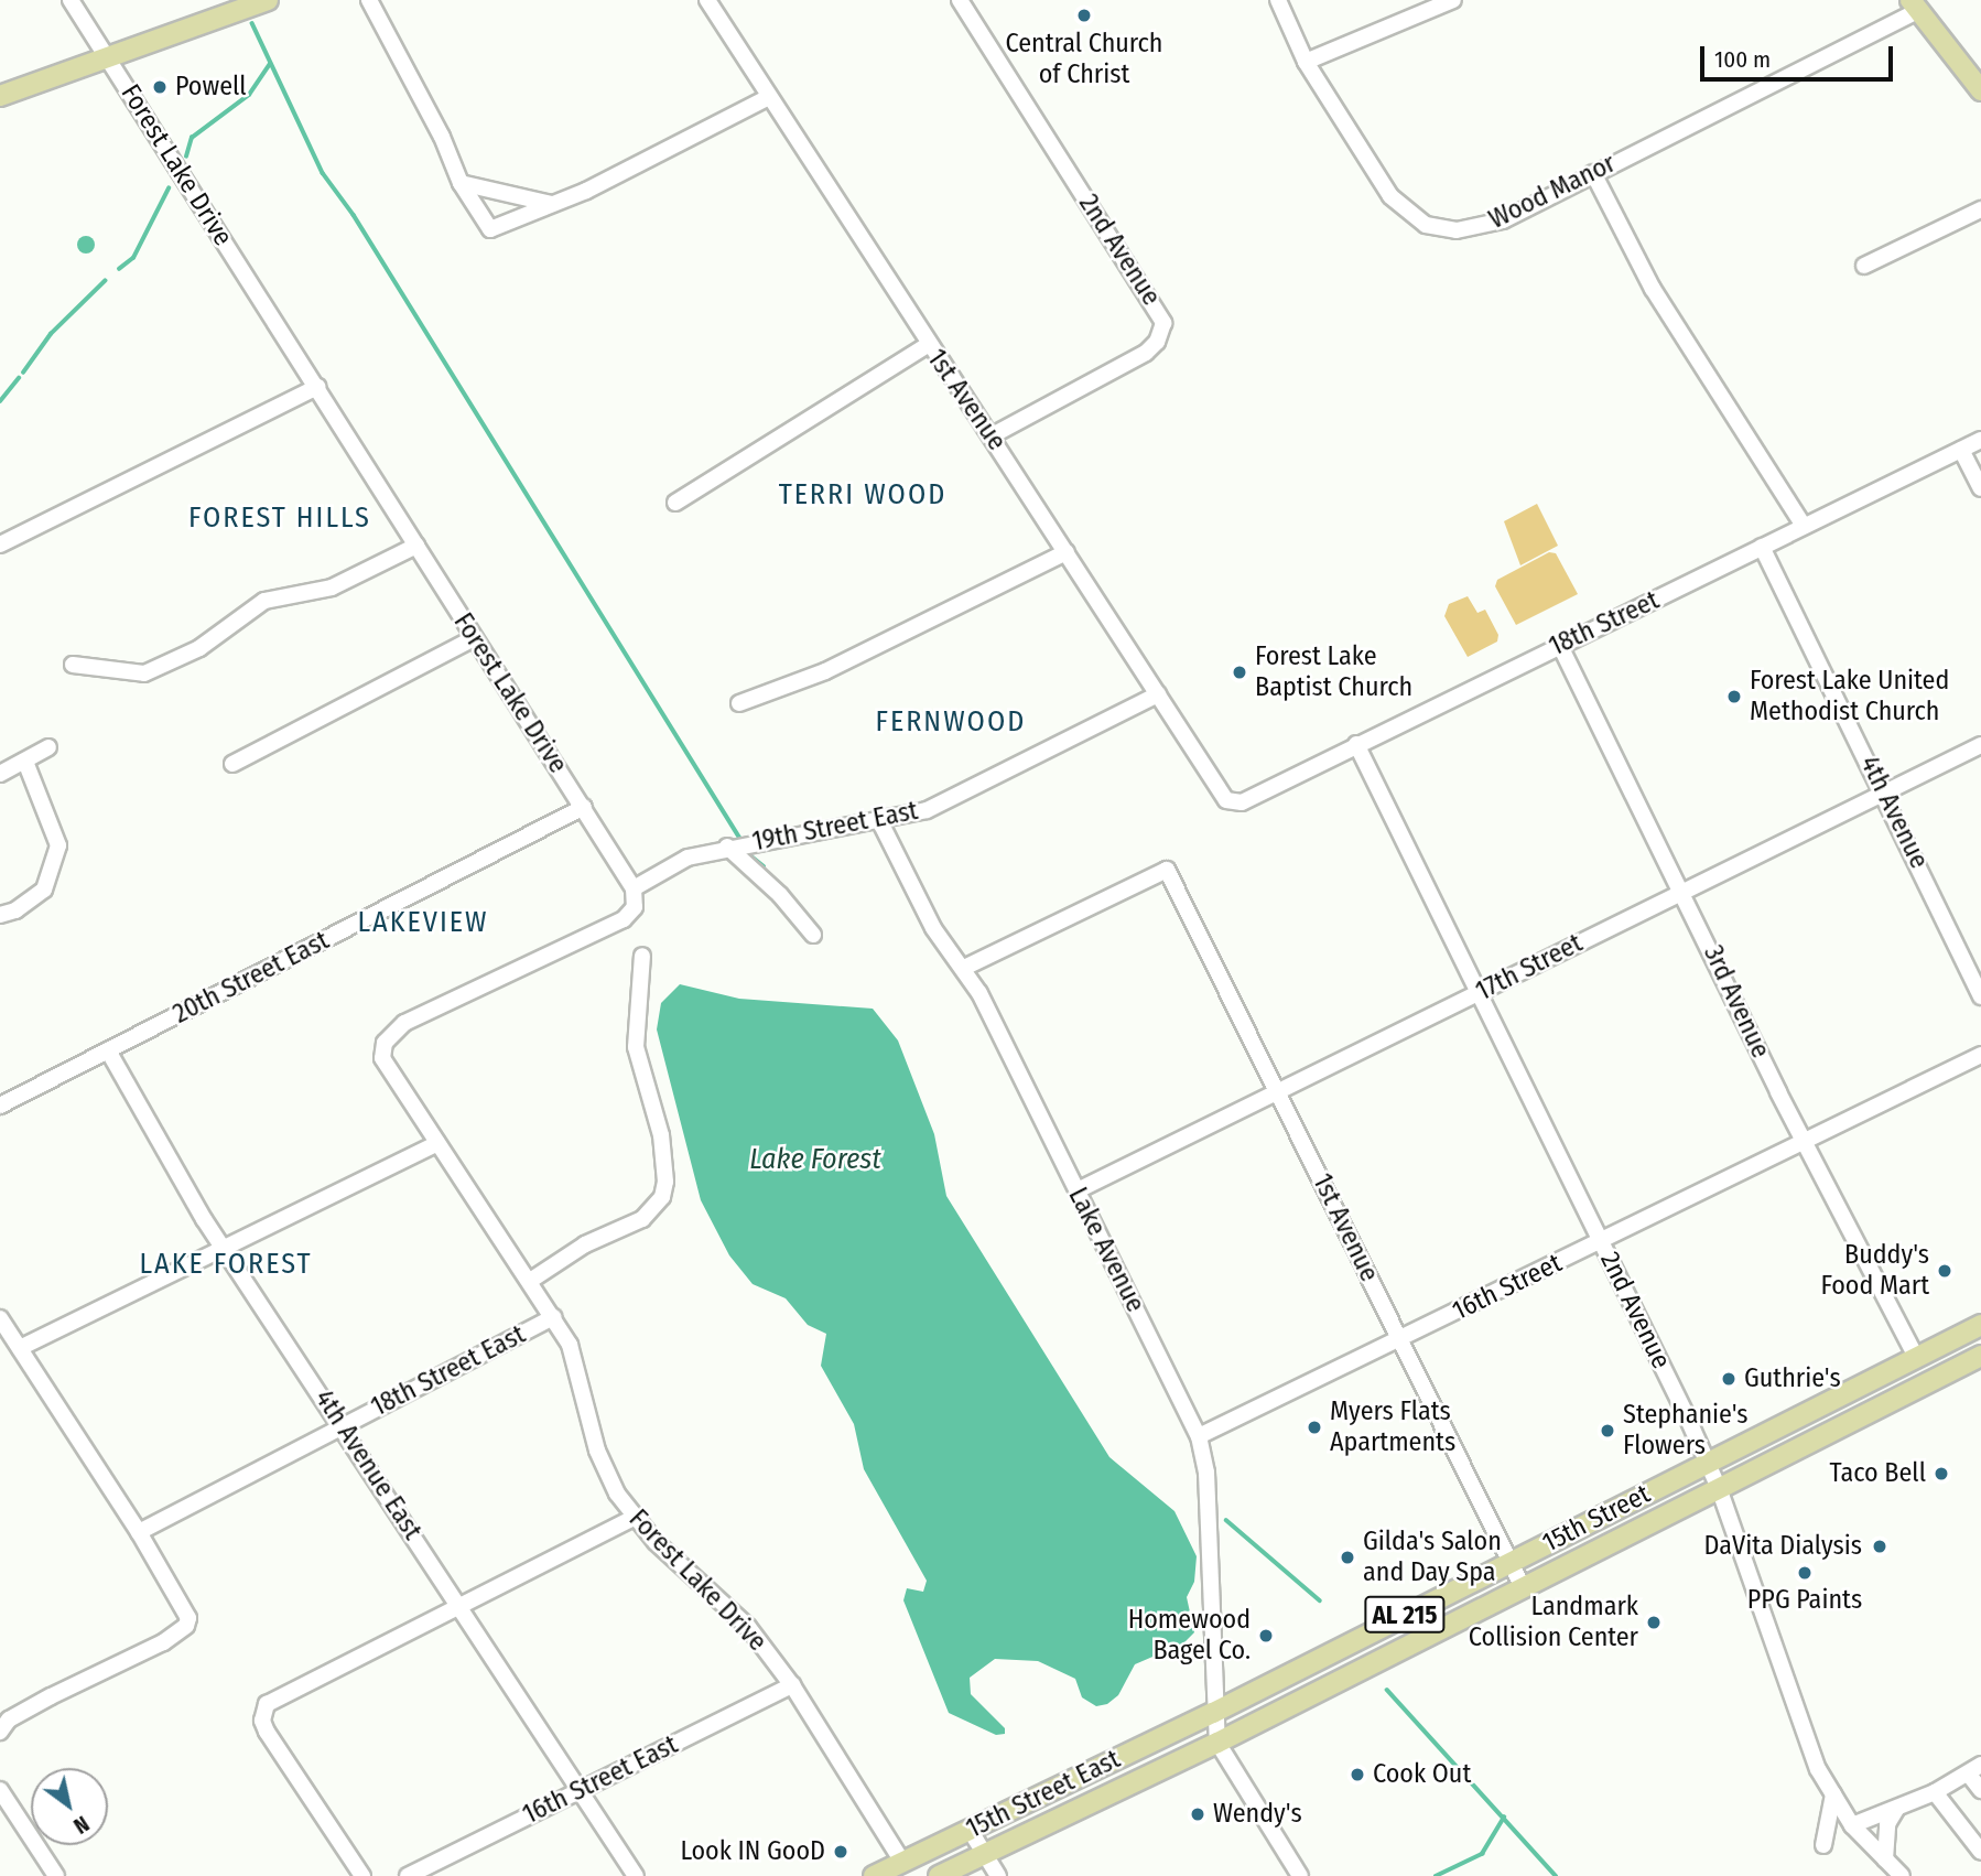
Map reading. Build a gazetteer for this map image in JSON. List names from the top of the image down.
{
  "streets": {
    "main road": ["15th Street", "AL 215", "15th Street East"],
    "street": [
      "Forest Lake Drive",
      "Wood Manor",
      "2nd Avenue",
      "1st Avenue",
      "18th Street",
      "4th Avenue",
      "19th Street East",
      "17th Street",
      "20th Street East",
      "3rd Avenue",
      "Lake Avenue",
      "16th Street",
      "18th Street East",
      "4th Avenue East",
      "16th Street East"
    ]
  },
  "crossings": [
    ["Forest Lake Drive", "19th Street East"],
    ["Forest Lake Drive", "20th Street East"],
    ["Forest Lake Drive", "18th Street East"],
    ["Forest Lake Drive", "16th Street East"],
    ["Forest Lake Drive", "15th Street East"],
    ["2nd Avenue", "1st Avenue"],
    ["2nd Avenue", "18th Street"],
    ["2nd Avenue", "17th Street"],
    ["2nd Avenue", "16th Street"],
    ["2nd Avenue", "15th Street"],
    ["1st Avenue", "18th Street"],
    ["1st Avenue", "19th Street East"],
    ["1st Avenue", "17th Street"],
    ["1st Avenue", "Lake Avenue"],
    ["1st Avenue", "16th Street"],
    ["1st Avenue", "15th Street"],
    ["18th Street", "4th Avenue"],
    ["18th Street", "3rd Avenue"],
    ["4th Avenue", "17th Street"],
    ["19th Street East", "Lake Avenue"],
    ["17th Street", "3rd Avenue"],
    ["17th Street", "Lake Avenue"],
    ["20th Street East", "4th Avenue East"],
    ["3rd Avenue", "16th Street"],
    ["3rd Avenue", "15th Street"],
    ["Lake Avenue", "16th Street"],
    ["Lake Avenue", "15th Street"],
    ["Lake Avenue", "15th Street East"],
    ["18th Street East", "4th Avenue East"],
    ["4th Avenue East", "16th Street East"],
    ["15th Street", "15th Street East"]
  ],
  "districts": [
    "TERRI WOOD",
    "FOREST HILLS",
    "FERNWOOD",
    "LAKEVIEW",
    "LAKE FOREST"
  ],
  "water": ["Lake Forest"],
  "places": [
    "Central Church of Christ",
    "Powell",
    "Forest Lake Baptist Church",
    "Forest Lake United Methodist Church",
    "Buddy's Food Mart",
    "Guthrie's",
    "Myers Flats Apartments",
    "Stephanie's Flowers",
    "Taco Bell",
    "DaVita Dialysis",
    "Gilda's Salon and Day Spa",
    "PPG Paints",
    "Landmark Collision Center",
    "Homewood Bagel Co.",
    "Cook Out",
    "Wendy's",
    "Look IN GooD"
  ],
  "scale_bar": "100 m",
  "north": "bottom right"
}
